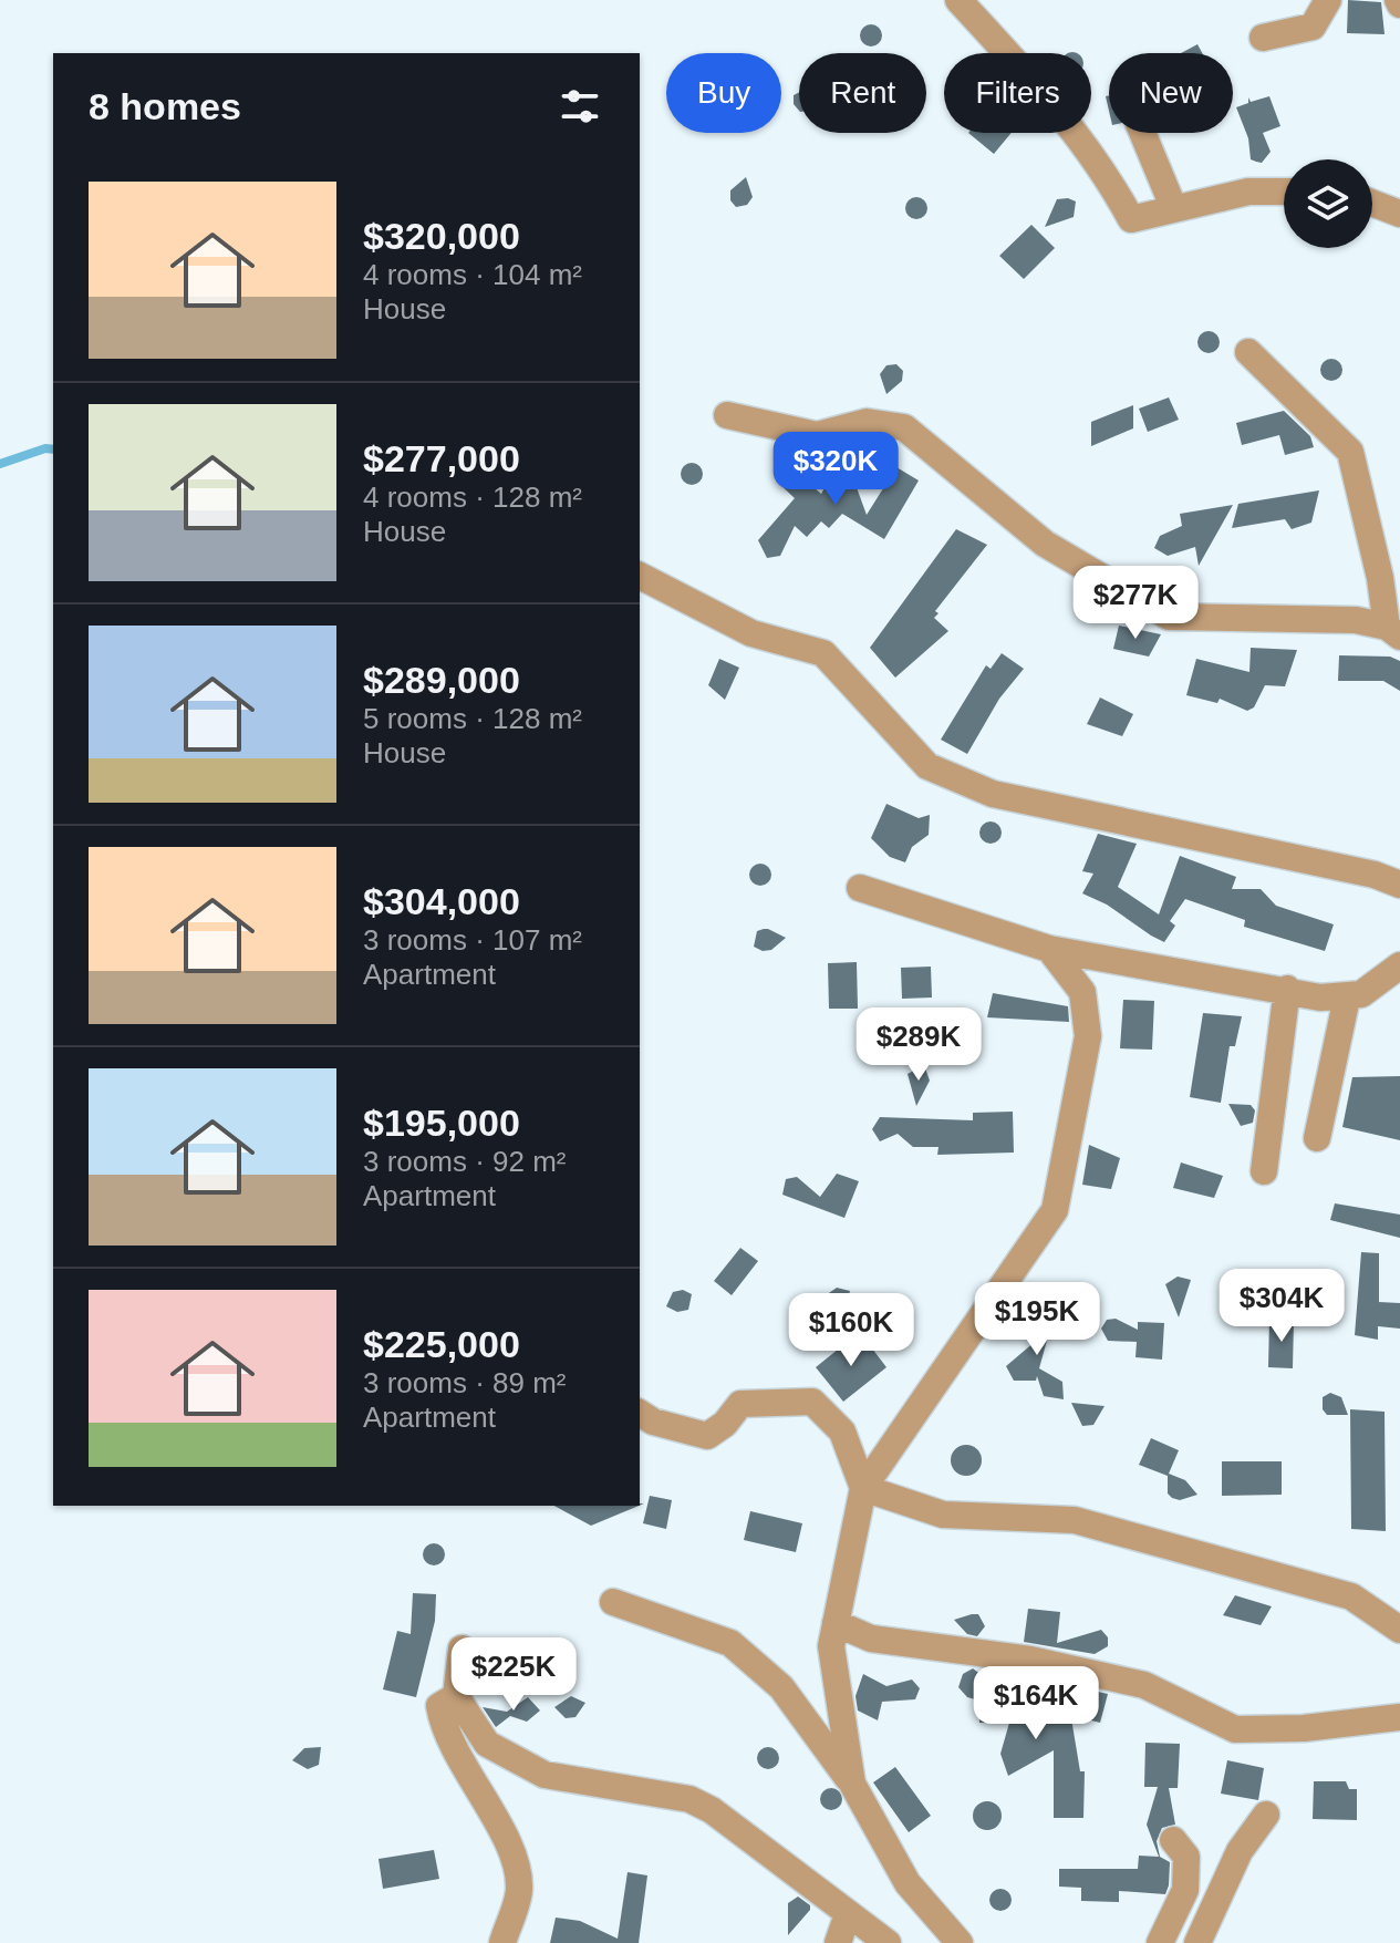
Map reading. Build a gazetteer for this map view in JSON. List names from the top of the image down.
{
  "page": {
    "chip": [
      "Buy",
      "Rent",
      "Filters",
      "New"
    ],
    "heading": "8 homes",
    "list": [
      {
        "name": "$320,000",
        "note": "4 rooms · 104 m² · House"
      },
      {
        "name": "$277,000",
        "note": "4 rooms · 128 m² · House"
      },
      {
        "name": "$289,000",
        "note": "5 rooms · 128 m² · House"
      },
      {
        "name": "$304,000",
        "note": "3 rooms · 107 m² · Apartment"
      },
      {
        "name": "$195,000",
        "note": "3 rooms · 92 m² · Apartment"
      },
      {
        "name": "$225,000",
        "note": "3 rooms · 89 m² · Apartment"
      }
    ],
    "price": [
      "$320K",
      "$277K",
      "$289K",
      "$304K",
      "$195K",
      "$160K",
      "$225K",
      "$164K"
    ]
  }
}
